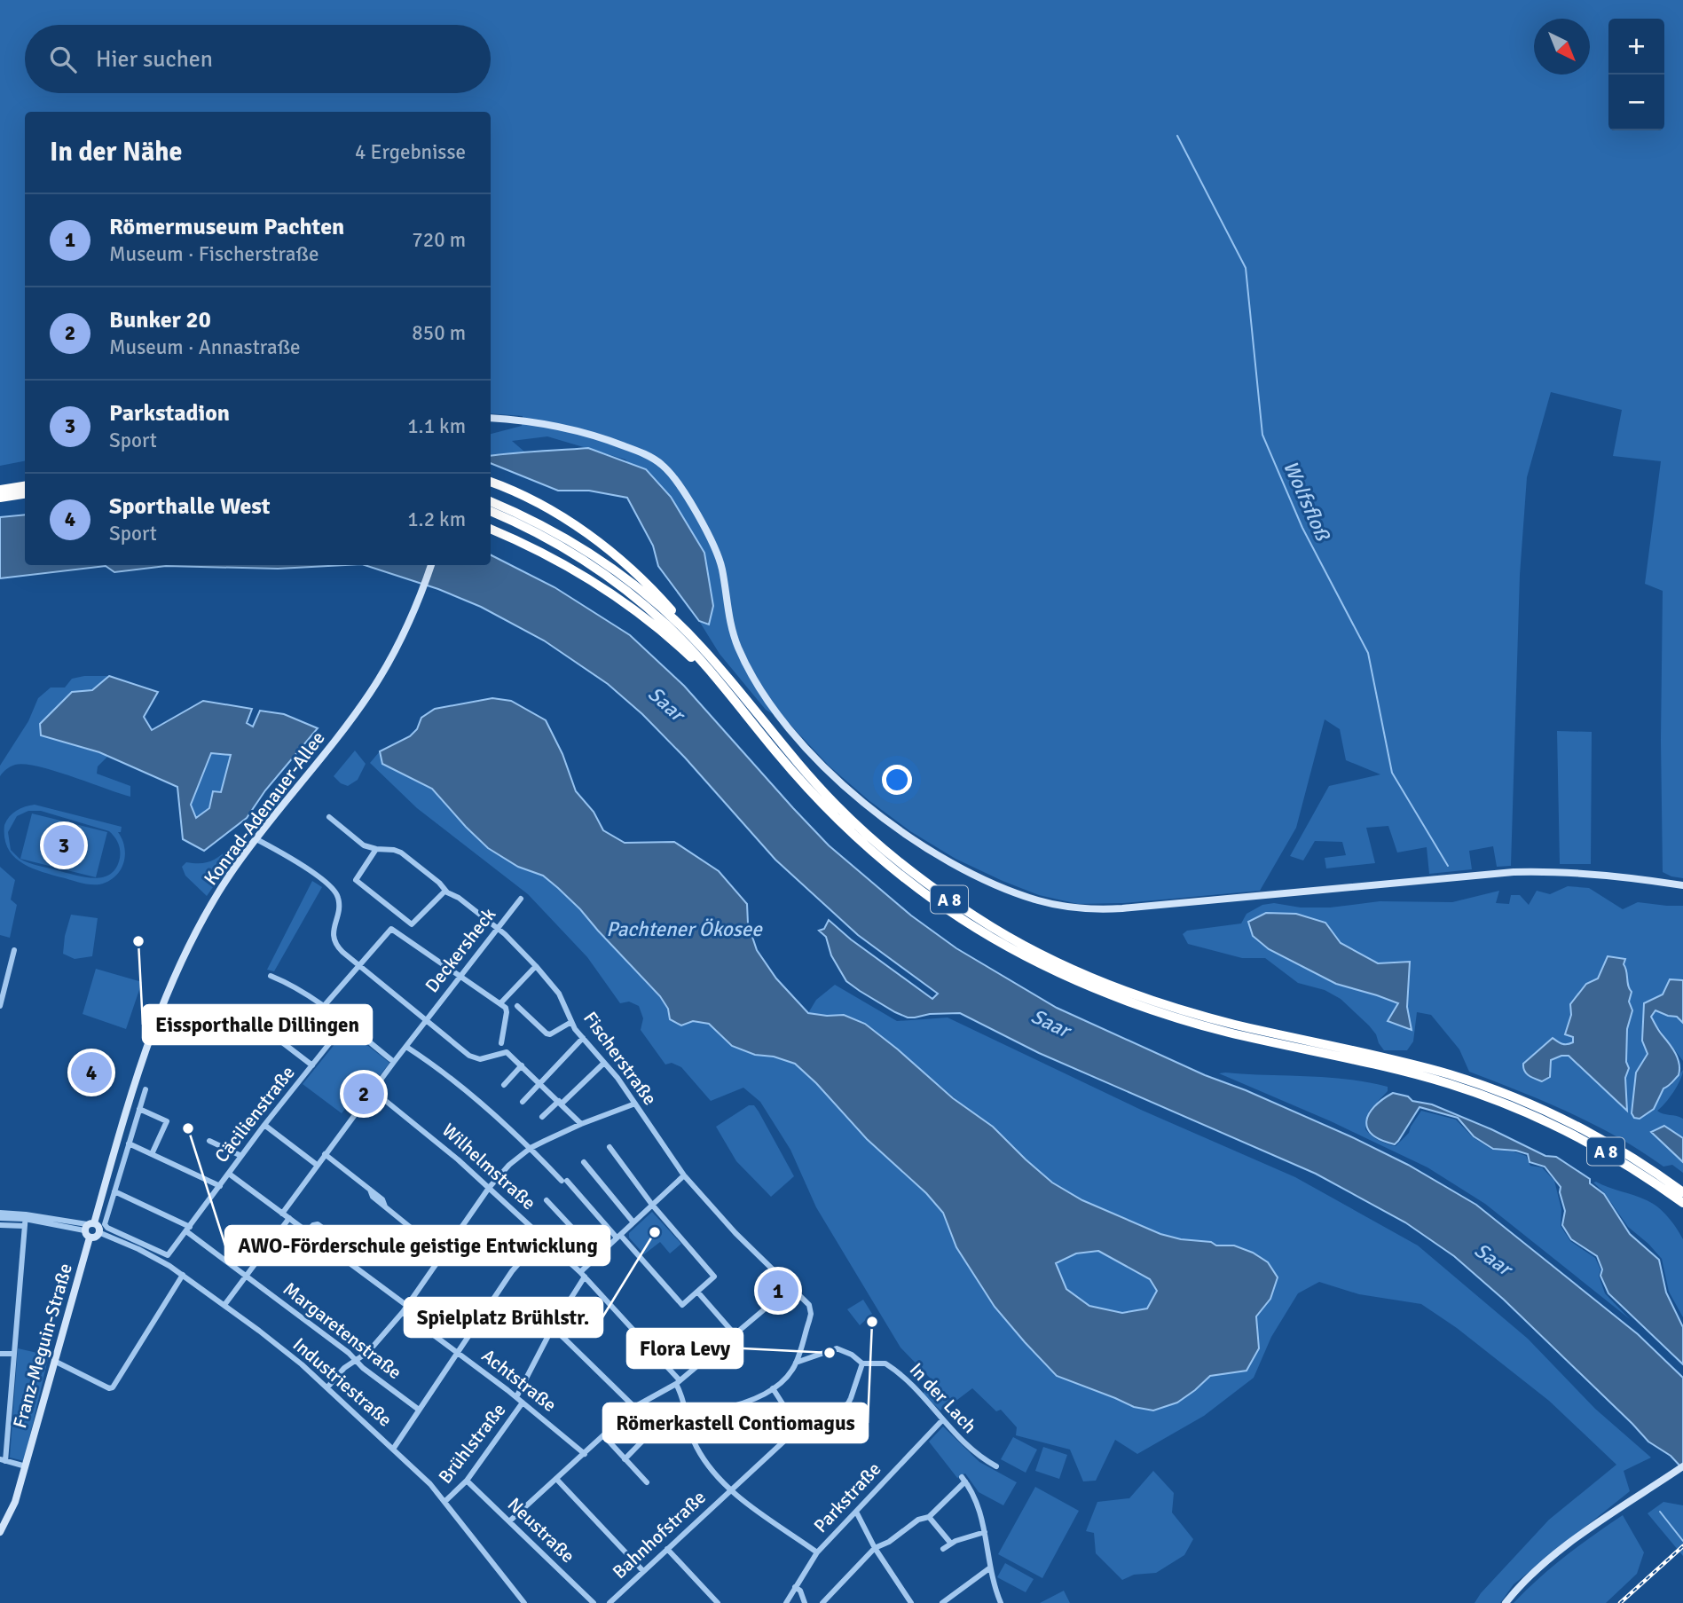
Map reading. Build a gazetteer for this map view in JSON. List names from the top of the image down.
{
  "streets": {
    "highway": ["A 8"],
    "main road": ["Konrad-Adenauer-Allee", "Franz-Meguin-Straße"],
    "street": [
      "Deckersheck",
      "Fischerstraße",
      "Cäcilienstraße",
      "Wilhelmstraße",
      "Margaretenstraße",
      "Achtstraße",
      "Industriestraße",
      "In der Lach",
      "Brühlstraße",
      "Parkstraße",
      "Neustraße",
      "Bahnhofstraße"
    ]
  },
  "crossings": [
    ["Konrad-Adenauer-Allee", "Franz-Meguin-Straße"],
    ["Deckersheck", "Fischerstraße"],
    ["Deckersheck", "Wilhelmstraße"],
    ["Fischerstraße", "In der Lach"],
    ["Fischerstraße", "Brühlstraße"],
    ["Cäcilienstraße", "Margaretenstraße"],
    ["Wilhelmstraße", "Brühlstraße"],
    ["Wilhelmstraße", "Parkstraße"],
    ["Wilhelmstraße", "Bahnhofstraße"],
    ["Achtstraße", "Brühlstraße"],
    ["Industriestraße", "Brühlstraße"],
    ["In der Lach", "Parkstraße"],
    ["In der Lach", "Bahnhofstraße"],
    ["Brühlstraße", "Neustraße"]
  ],
  "water": ["Wolfsfloß", "Saar", "Pachtener Ökosee"],
  "places": [
    "Eissporthalle Dillingen",
    "AWO-Förderschule geistige Entwicklung",
    "Spielplatz Brühlstr.",
    "Römerkastell Contiomagus",
    "Flora Levy"
  ],
  "north": "bottom right",
  "page": {
    "map_buttons": ["+", "−"],
    "search": "Hier suchen",
    "heading": ["In der Nähe", "4 Ergebnisse"],
    "list": [
      {
        "mark": "1",
        "name": "Römermuseum Pachten",
        "note": "Museum · Fischerstraße",
        "value": "720 m"
      },
      {
        "mark": "2",
        "name": "Bunker 20",
        "note": "Museum · Annastraße",
        "value": "850 m"
      },
      {
        "mark": "3",
        "name": "Parkstadion",
        "note": "Sport",
        "value": "1.1 km"
      },
      {
        "mark": "4",
        "name": "Sporthalle West",
        "note": "Sport",
        "value": "1.2 km"
      }
    ],
    "pins": [
      "3",
      "4",
      "2",
      "1"
    ]
  }
}
